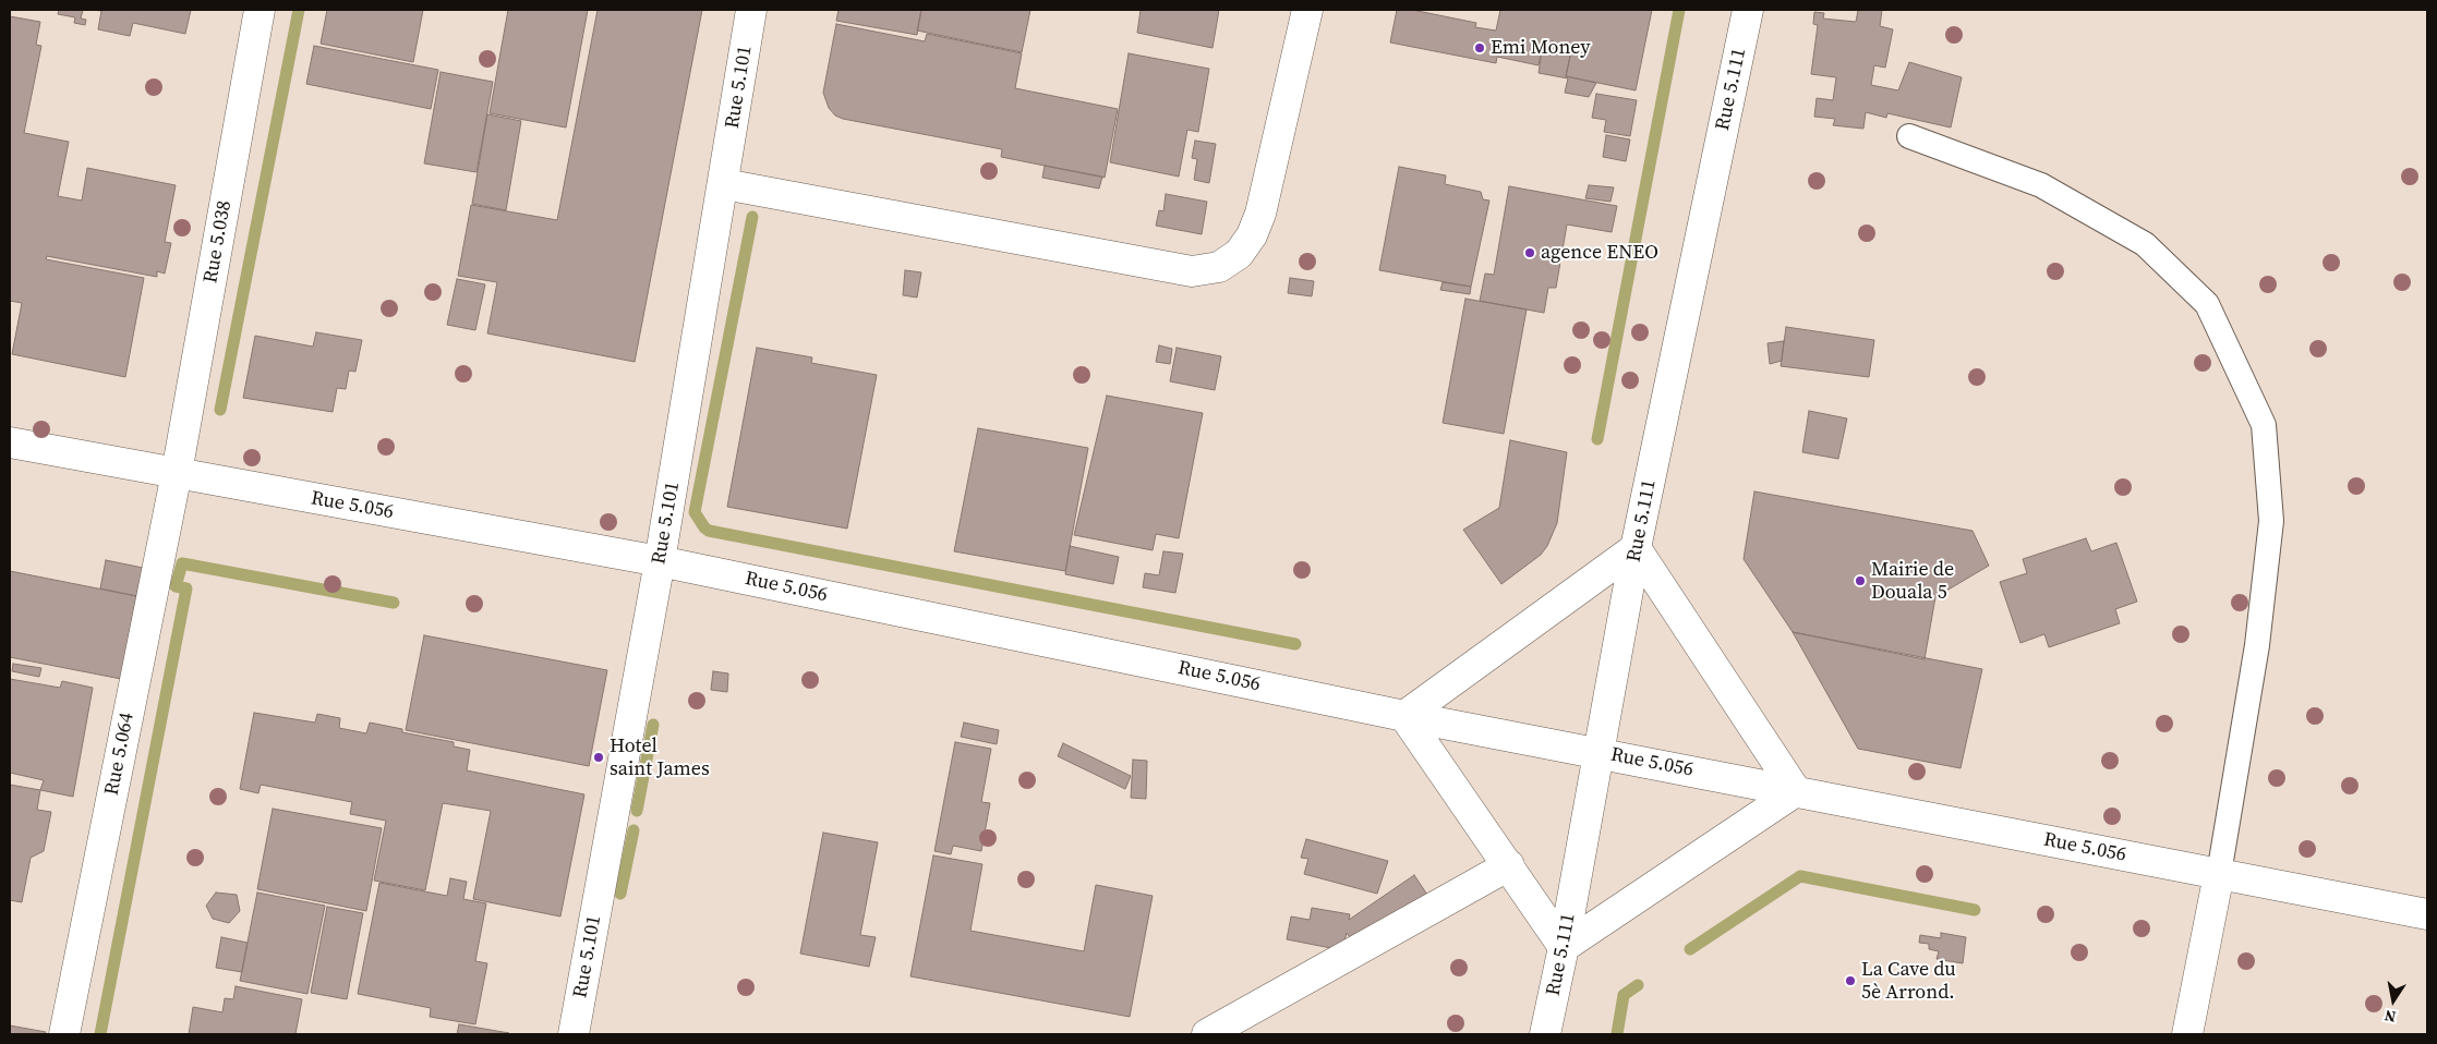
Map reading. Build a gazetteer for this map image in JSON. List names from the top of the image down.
{
  "streets": {
    "street": [
      "Rue 5.101",
      "Rue 5.111",
      "Rue 5.038",
      "Rue 5.056",
      "Rue 5.064"
    ]
  },
  "crossings": [
    ["Rue 5.101", "Rue 5.056"],
    ["Rue 5.111", "Rue 5.056"],
    ["Rue 5.038", "Rue 5.056"],
    ["Rue 5.038", "Rue 5.064"],
    ["Rue 5.056", "Rue 5.064"]
  ],
  "places": [
    "Emi Money",
    "agence ENEO",
    "Mairie de Douala 5",
    "Hotel saint James",
    "La Cave du 5è Arrond."
  ],
  "north": "bottom"
}
